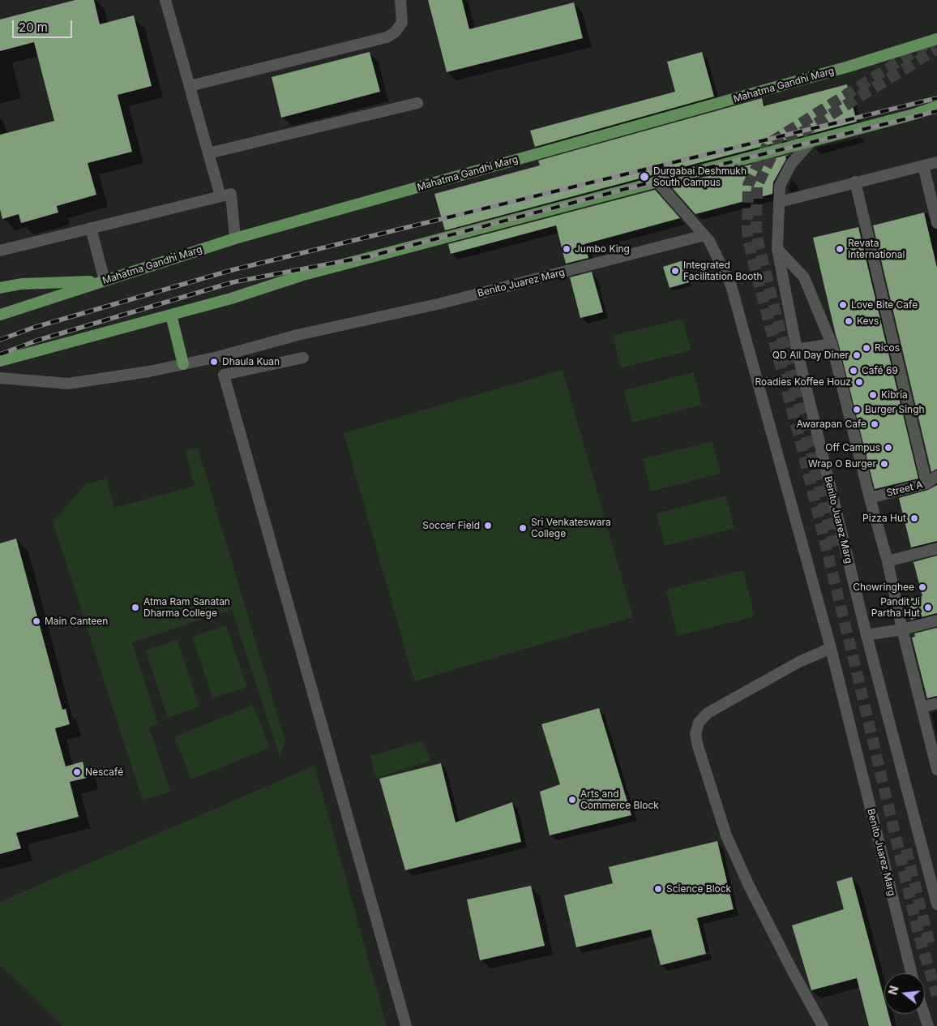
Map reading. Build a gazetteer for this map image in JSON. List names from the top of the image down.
{
  "streets": {
    "main road": ["Mahatma Gandhi Marg"],
    "street": ["Benito Juarez Marg", "Street A"]
  },
  "places": [
    "Durgabai Deshmukh South Campus",
    "Jumbo King",
    "Revata International",
    "Integrated Facilitation Booth",
    "Love Bite Cafe",
    "Kevs",
    "Ricos",
    "QD All Day Diner",
    "Dhaula Kuan",
    "Café 69",
    "Roadies Koffee Houz",
    "Kibria",
    "Burger Singh",
    "Awarapan Cafe",
    "Off Campus",
    "Wrap O Burger",
    "Pizza Hut",
    "Soccer Field",
    "Sri Venkateswara College",
    "Chowringhee",
    "Atma Ram Sanatan Dharma College",
    "Pandit Ji Partha Hut",
    "Main Canteen",
    "Nescafé",
    "Arts and Commerce Block",
    "Science Block"
  ],
  "scale_bar": "20 m",
  "north": "left"
}
